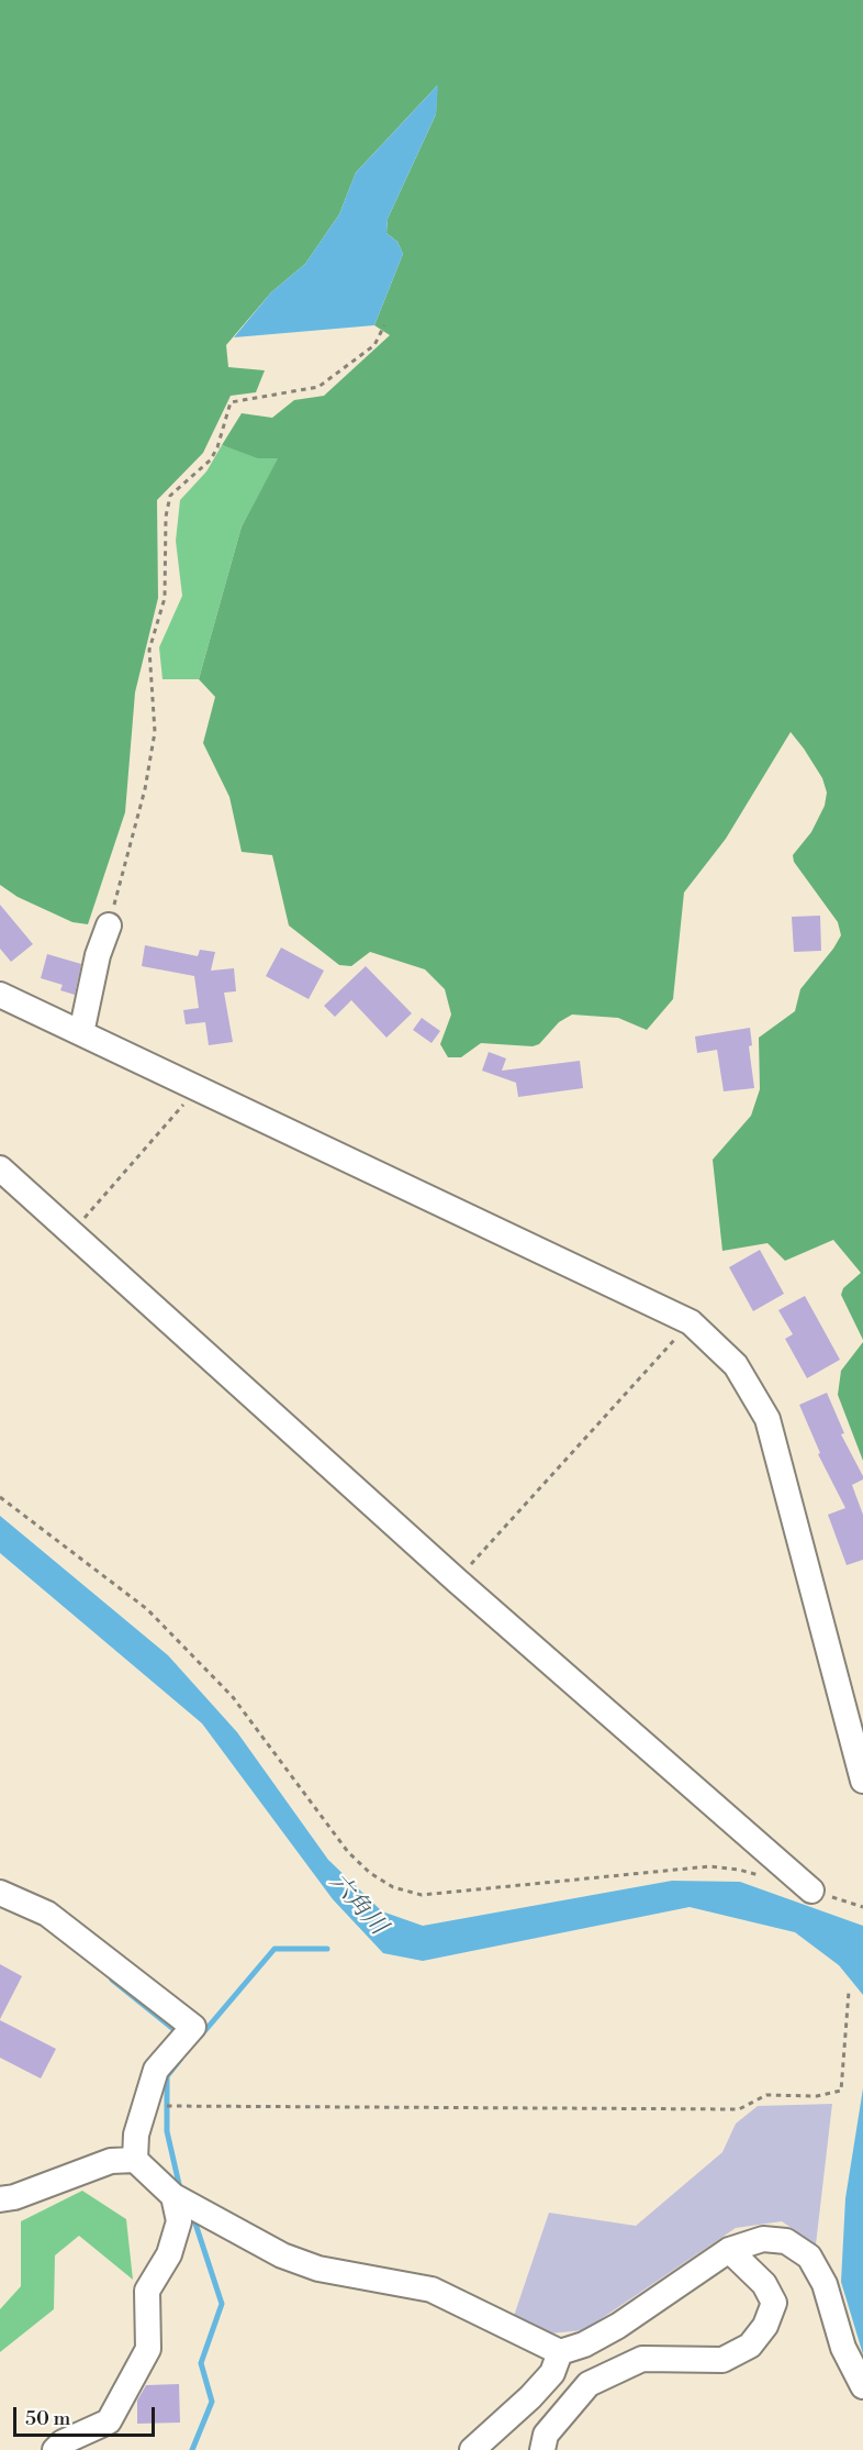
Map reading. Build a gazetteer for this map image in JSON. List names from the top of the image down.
{
  "water": ["六角川"],
  "scale_bar": "50 m"
}
